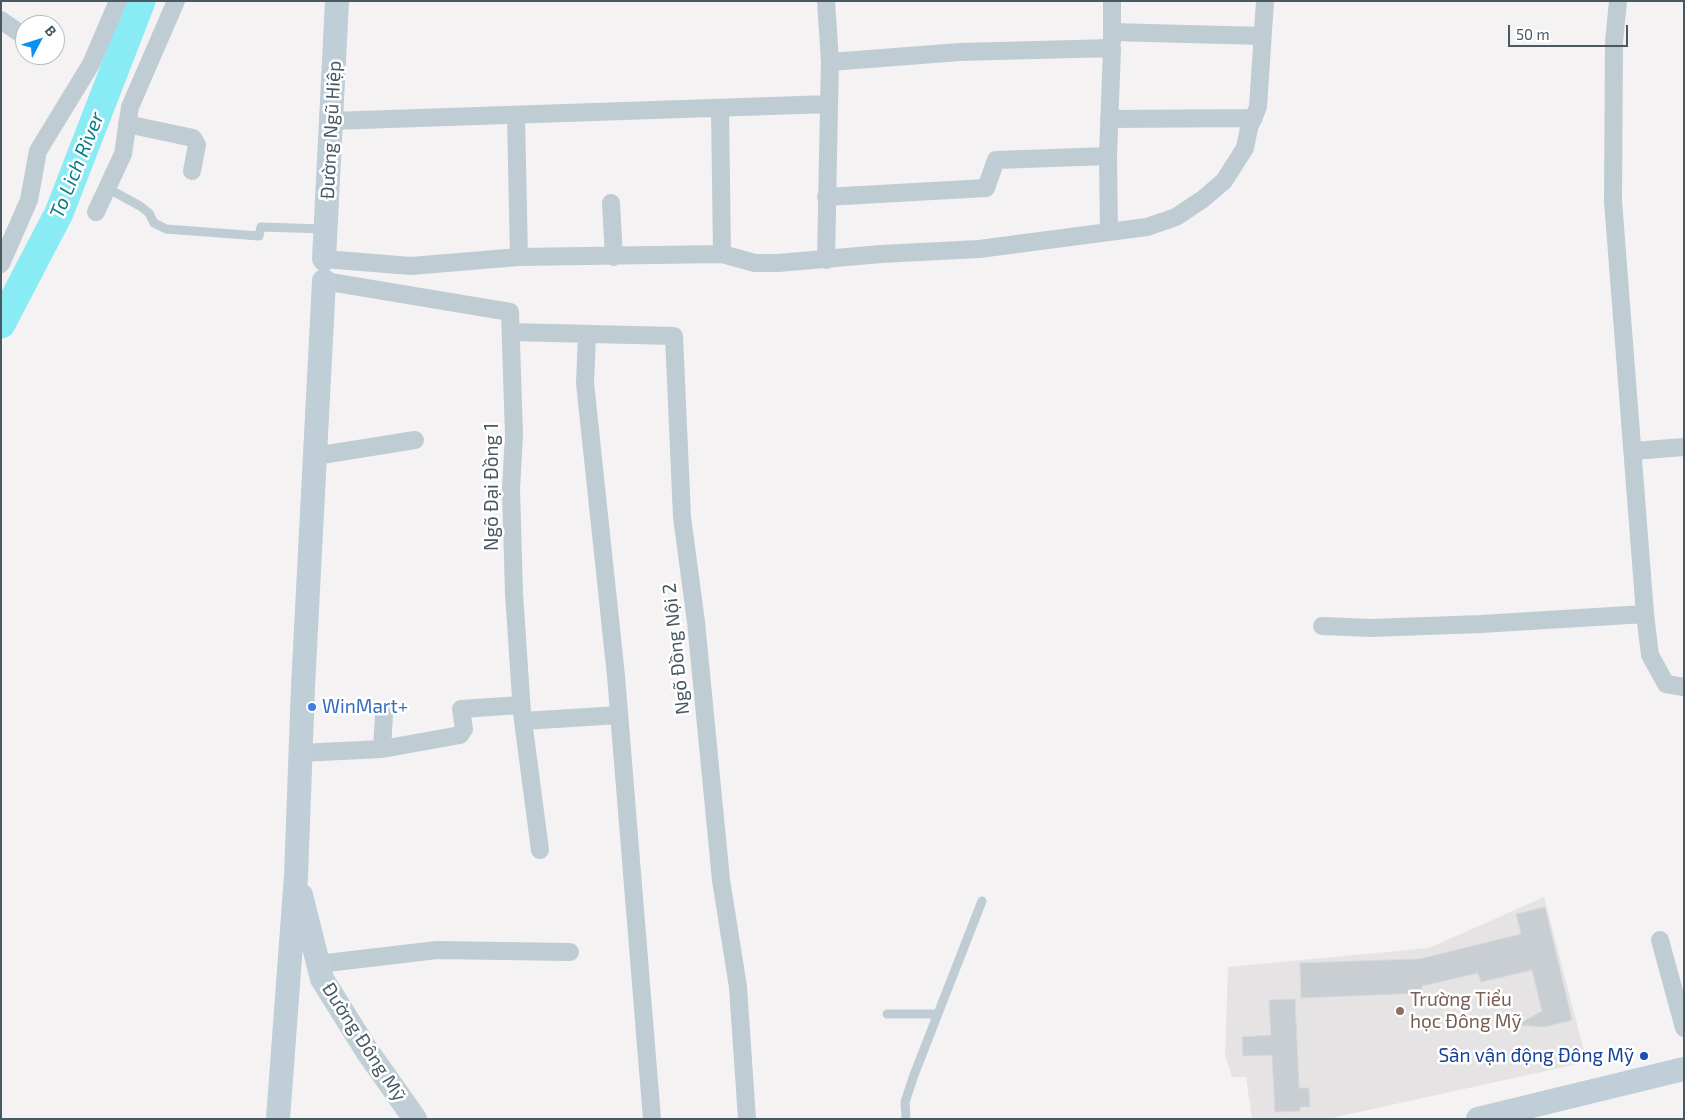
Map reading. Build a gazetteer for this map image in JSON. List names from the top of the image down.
{
  "streets": {
    "street": [
      "Đường Ngũ Hiệp",
      "Ngõ Đại Đồng 1",
      "Ngõ Đồng Nội 2",
      "Đường Đông Mỹ"
    ]
  },
  "crossings": [
    ["Đường Ngũ Hiệp", "Ngõ Đại Đồng 1"],
    ["Đường Ngũ Hiệp", "Đường Đông Mỹ"],
    ["Ngõ Đại Đồng 1", "Ngõ Đồng Nội 2"]
  ],
  "water": ["To Lich River"],
  "places": ["WinMart+", "Trường Tiểu học Đông Mỹ", "Sân vận động Đông Mỹ"],
  "scale_bar": "50 m",
  "north": "top right"
}
